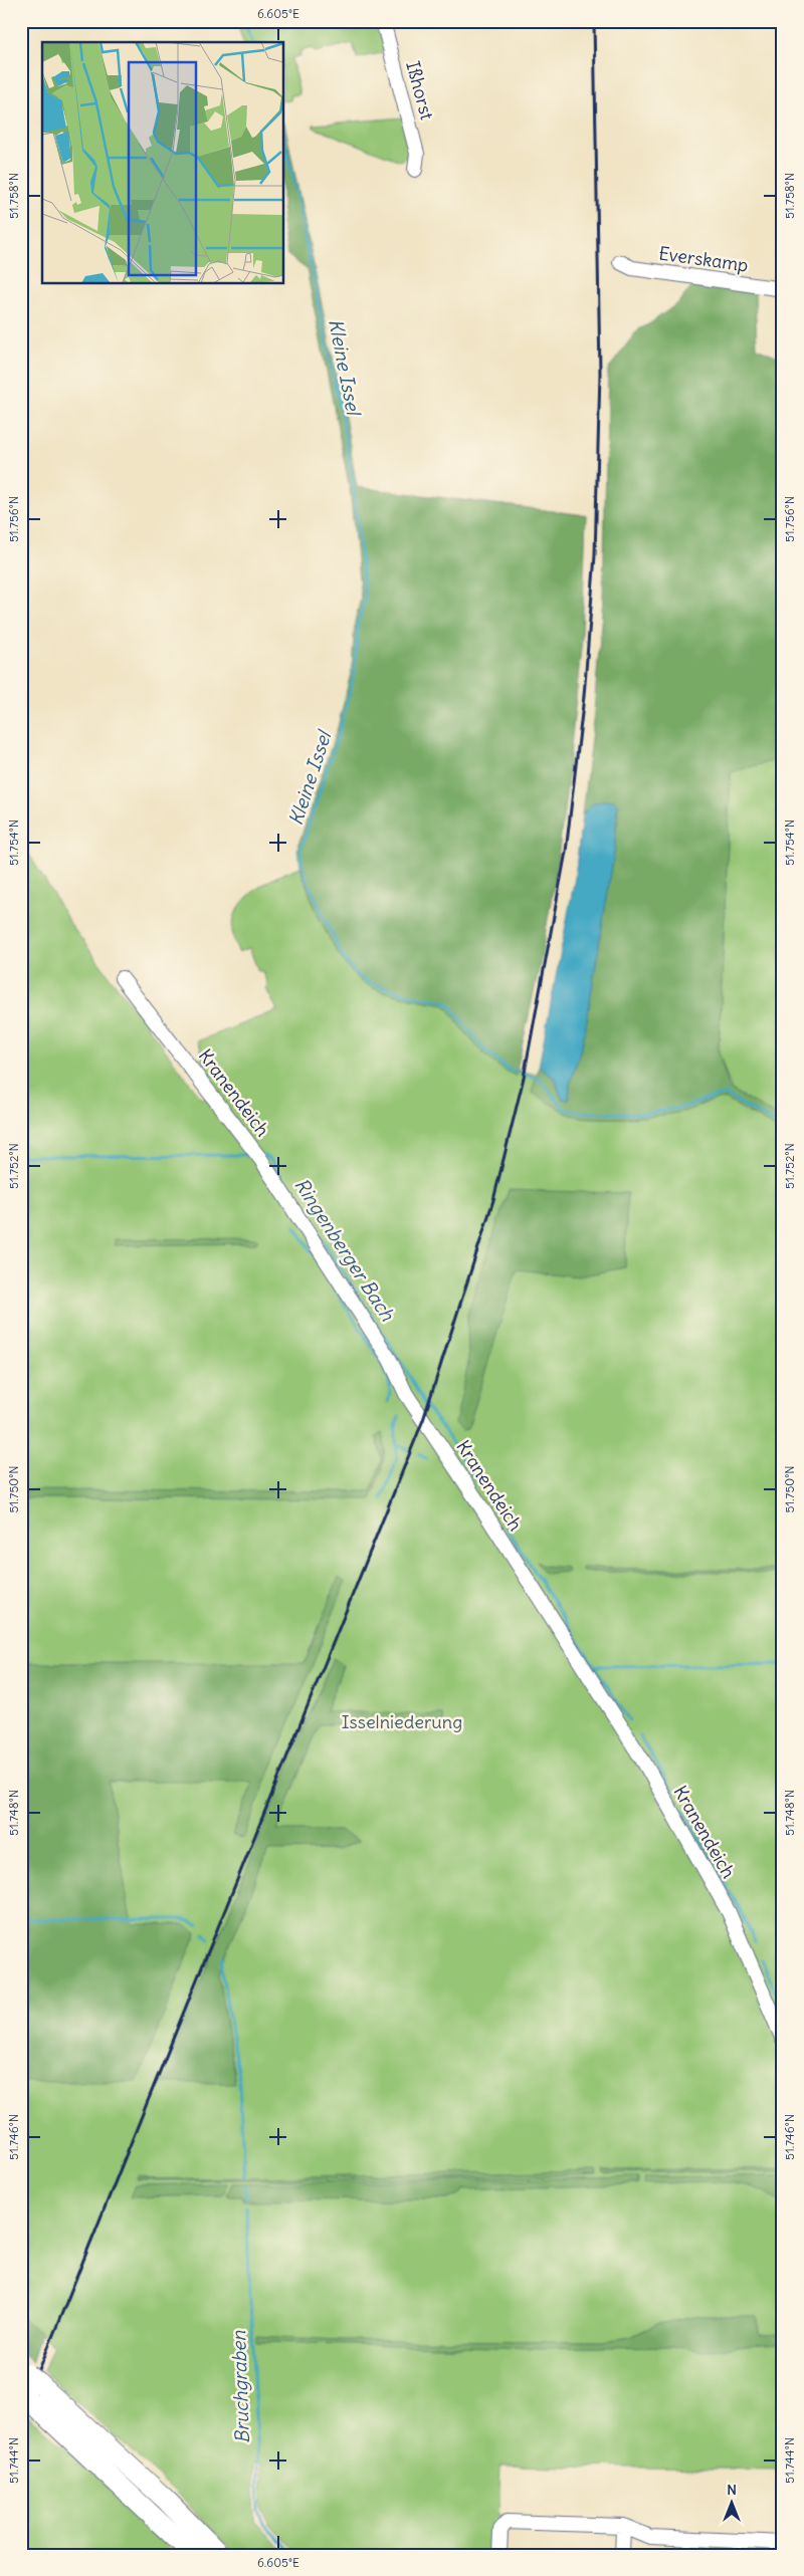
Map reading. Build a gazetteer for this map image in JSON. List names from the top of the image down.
{
  "streets": {
    "street": ["Ißhorst", "Everskamp", "Kranendeich"]
  },
  "water": ["Kleine Issel", "Ringenberger Bach", "Bruchgraben"],
  "parks": ["Isselniederung"],
  "north": "top",
  "coordinates": [
    "6.605°E",
    "51.758°N",
    "51.756°N",
    "51.754°N",
    "51.752°N",
    "51.750°N",
    "51.748°N",
    "51.746°N",
    "51.744°N"
  ]
}
